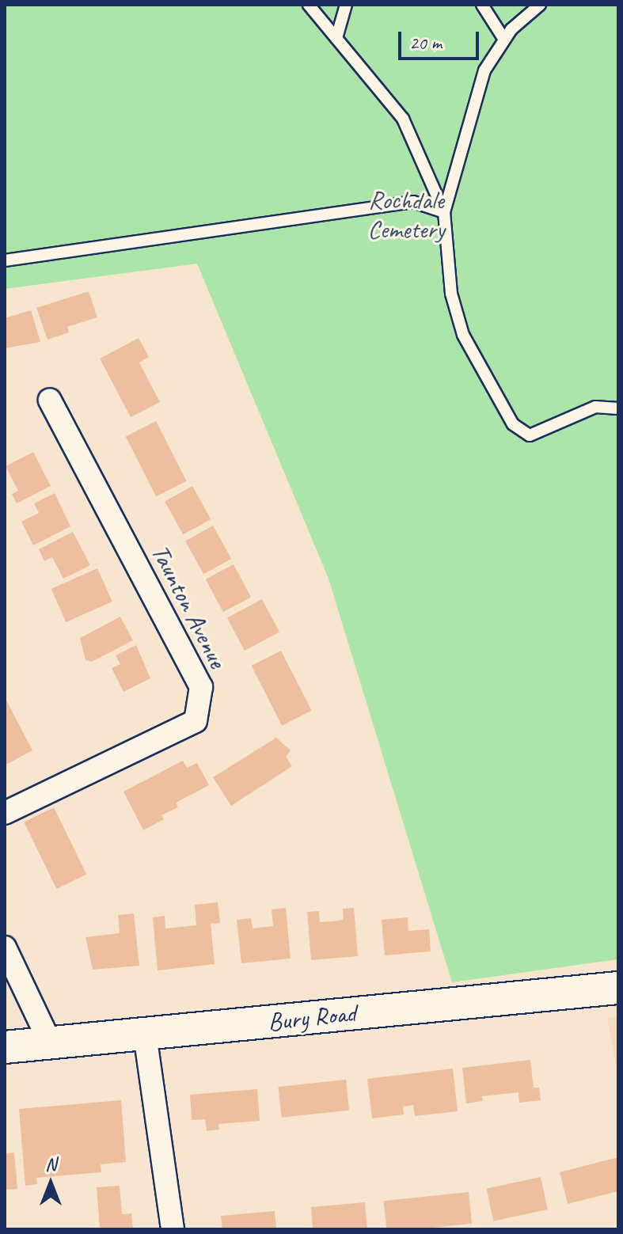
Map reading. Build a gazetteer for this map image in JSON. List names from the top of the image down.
{
  "streets": {
    "main road": ["Bury Road"],
    "street": ["Taunton Avenue"]
  },
  "parks": ["Rochdale Cemetery"],
  "scale_bar": "20 m",
  "north": "top"
}
